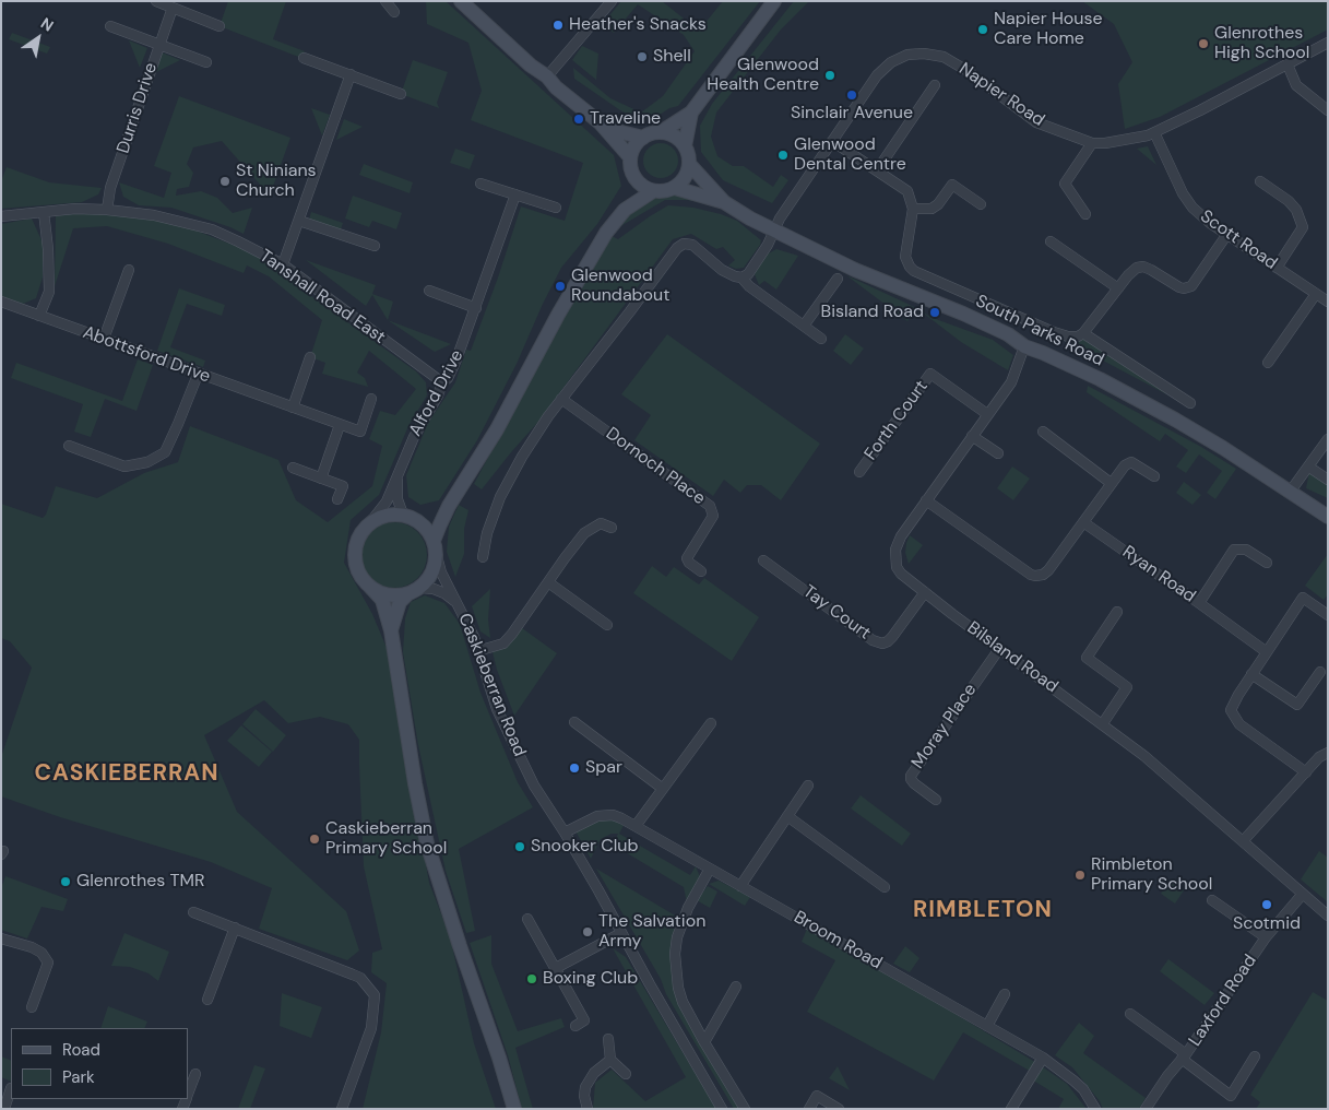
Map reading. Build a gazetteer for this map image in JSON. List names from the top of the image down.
{
  "streets": {
    "main road": ["South Parks Road"],
    "street": [
      "Napier Road",
      "Durris Drive",
      "Scott Road",
      "Tanshall Road East",
      "Abottsford Drive",
      "Alford Drive",
      "Forth Court",
      "Dornoch Place",
      "Ryan Road",
      "Tay Court",
      "Bilsland Road",
      "Caskieberran Road",
      "Moray Place",
      "Broom Road",
      "Laxford Road"
    ]
  },
  "crossings": [
    ["Napier Road", "Scott Road"],
    ["Napier Road", "South Parks Road"],
    ["Durris Drive", "Tanshall Road East"],
    ["Tanshall Road East", "Alford Drive"],
    ["South Parks Road", "Bilsland Road"],
    ["Alford Drive", "Caskieberran Road"],
    ["Forth Court", "Bilsland Road"],
    ["Tay Court", "Bilsland Road"],
    ["Bilsland Road", "Moray Place"],
    ["Bilsland Road", "Laxford Road"],
    ["Caskieberran Road", "Broom Road"]
  ],
  "districts": ["CASKIEBERRAN", "RIMBLETON"],
  "places": [
    "Heather's Snacks",
    "Napier House Care Home",
    "Glenrothes High School",
    "Shell",
    "Glenwood Health Centre",
    "Sinclair Avenue",
    "Traveline",
    "Glenwood Dental Centre",
    "St Ninians Church",
    "Glenwood Roundabout",
    "Bisland Road",
    "Spar",
    "Caskieberran Primary School",
    "Snooker Club",
    "Rimbleton Primary School",
    "Glenrothes TMR",
    "Scotmid",
    "The Salvation Army",
    "Boxing Club"
  ],
  "legend": ["Road", "Park"],
  "north": "top right"
}
